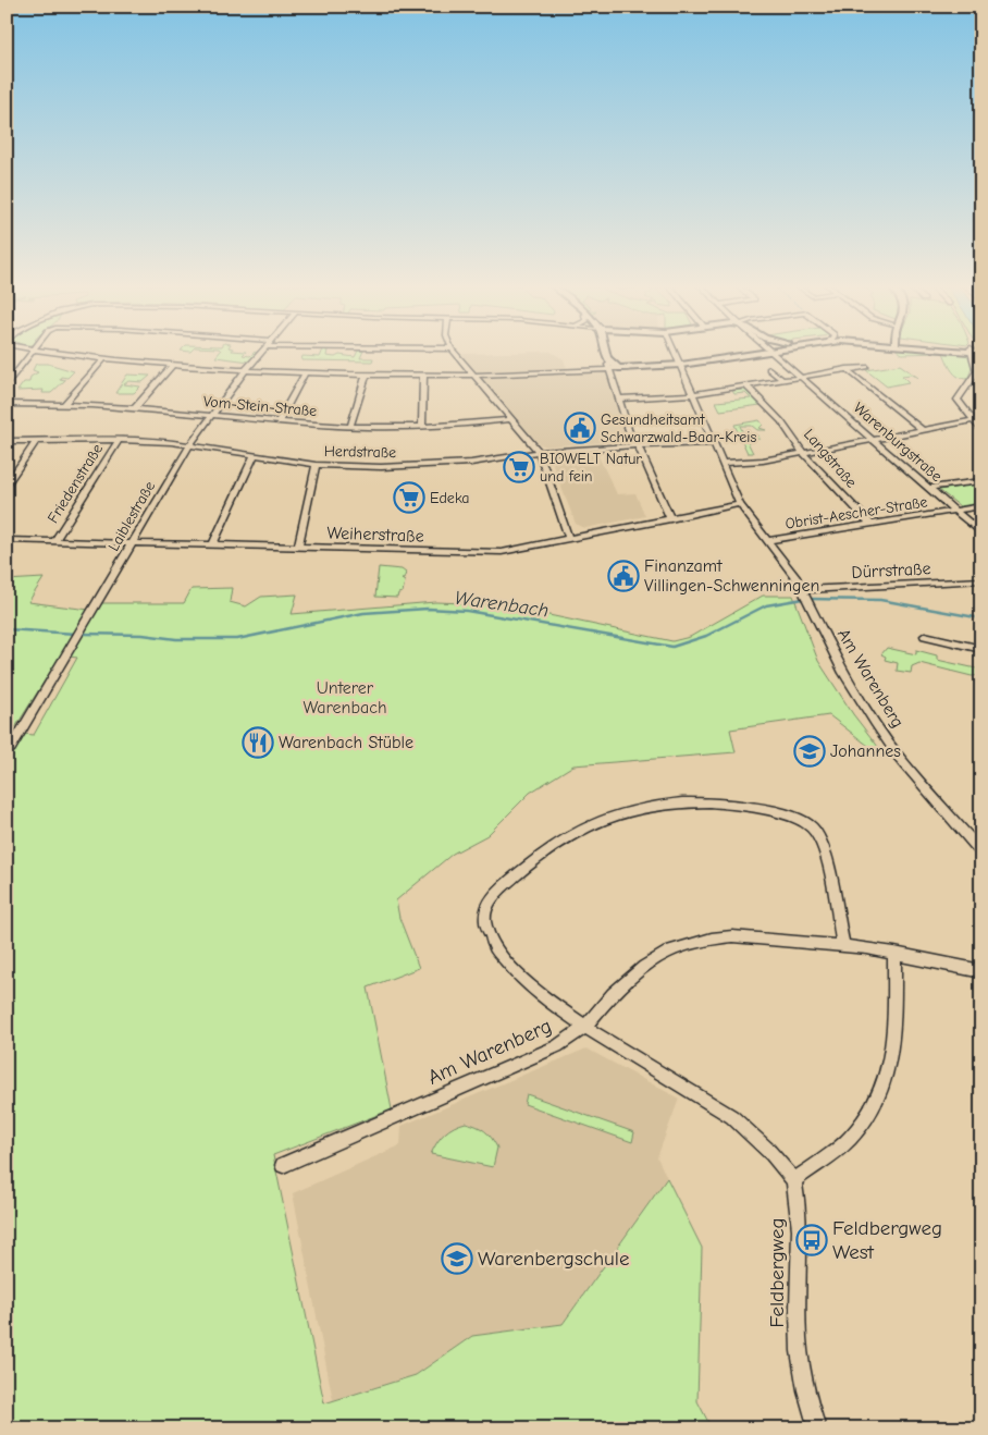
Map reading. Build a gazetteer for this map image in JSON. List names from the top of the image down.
{
  "streets": {
    "street": [
      "Vom-Stein-Straße",
      "Warenburgstraße",
      "Herdstraße",
      "Langstraße",
      "Friedenstraße",
      "Obrist-Aescher-Straße",
      "Laiblestraße",
      "Weiherstraße",
      "Dürrstraße",
      "Am Warenberg",
      "Feldbergweg"
    ]
  },
  "crossings": [
    ["Vom-Stein-Straße", "Laiblestraße"],
    ["Warenburgstraße", "Obrist-Aescher-Straße"],
    ["Herdstraße", "Friedenstraße"],
    ["Herdstraße", "Laiblestraße"],
    ["Herdstraße", "Am Warenberg"],
    ["Langstraße", "Obrist-Aescher-Straße"],
    ["Friedenstraße", "Weiherstraße"],
    ["Obrist-Aescher-Straße", "Am Warenberg"],
    ["Laiblestraße", "Weiherstraße"],
    ["Weiherstraße", "Am Warenberg"],
    ["Dürrstraße", "Am Warenberg"]
  ],
  "water": ["Warenbach"],
  "parks": ["Unterer Warenbach"],
  "places": {
    "public building": ["Gesundheitsamt Schwarzwald-Baar-Kreis", "Finanzamt Villingen-Schwenningen"],
    "supermarket": ["BIOWELT Natur und fein", "Edeka"],
    "restaurant": ["Warenbach Stüble"],
    "school or university": ["Johannes", "Warenbergschule"],
    "bus stop": ["Feldbergweg West"]
  }
}
